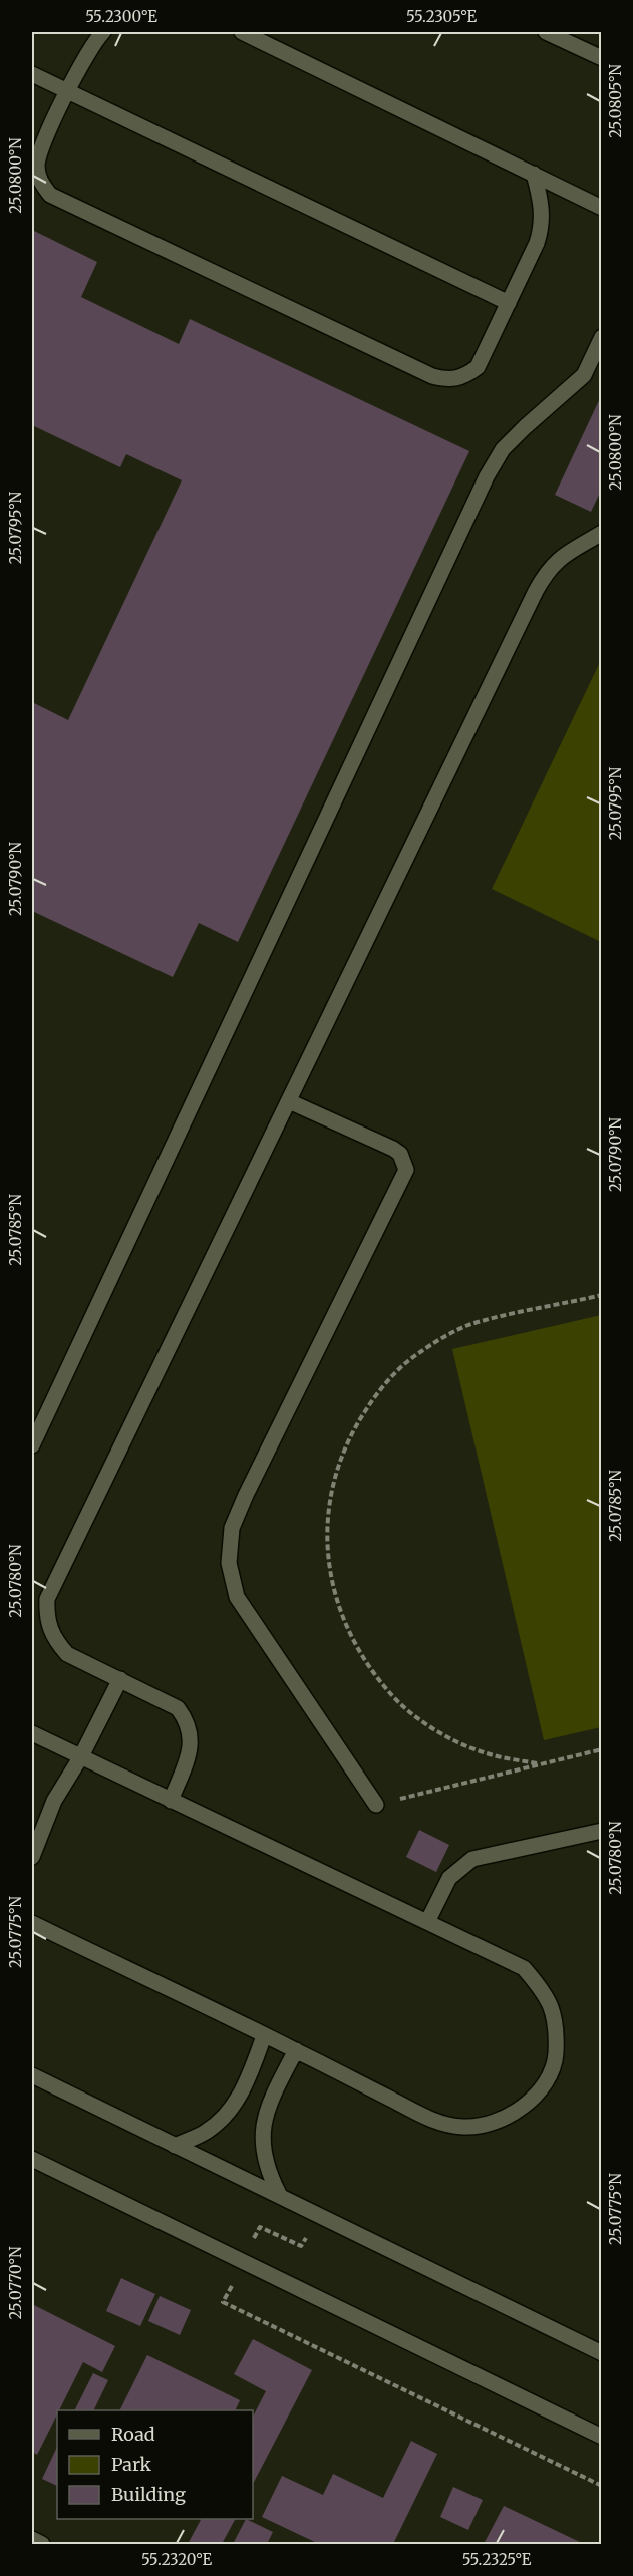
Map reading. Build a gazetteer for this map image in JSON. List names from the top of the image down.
{
  "legend": ["Road", "Park", "Building"],
  "coordinates": [
    "55.2300°E",
    "55.2305°E",
    "25.0805°N",
    "25.0800°N",
    "25.0795°N",
    "25.0790°N",
    "25.0785°N",
    "25.0780°N",
    "25.0775°N",
    "25.0770°N",
    "55.2320°E",
    "55.2325°E"
  ]
}
